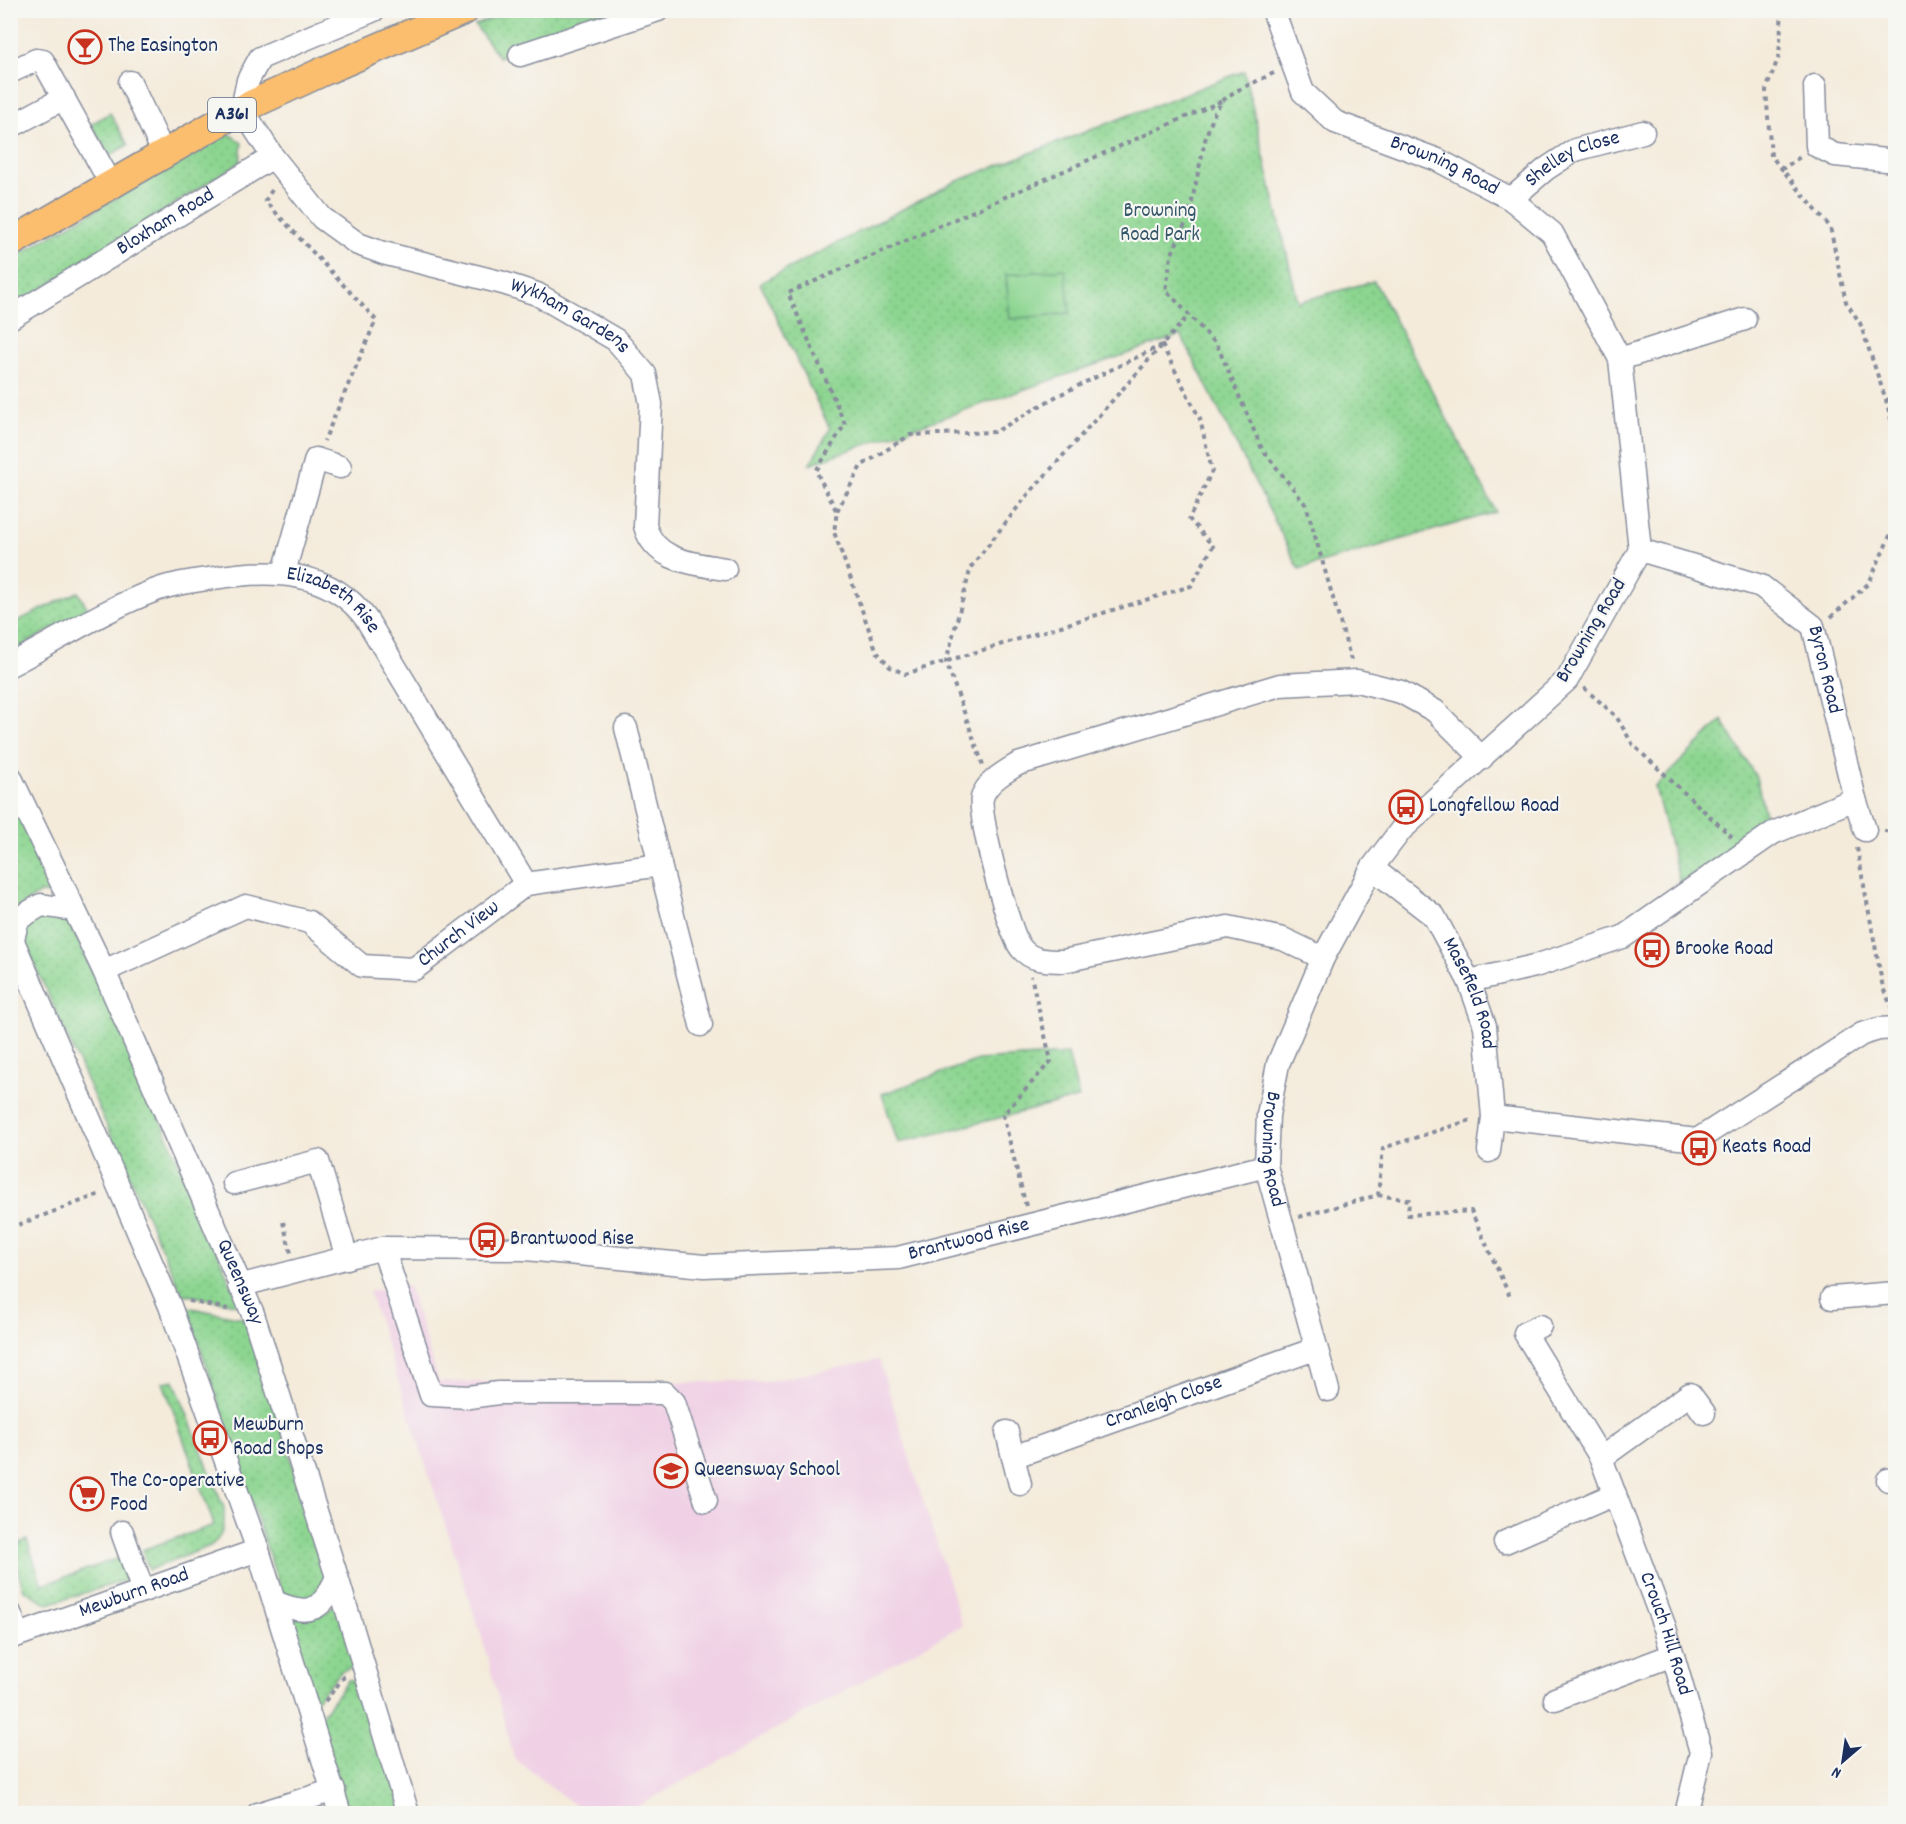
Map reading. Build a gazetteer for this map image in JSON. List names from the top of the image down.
{
  "streets": {
    "main road": ["A361"],
    "street": [
      "Shelley Close",
      "Browning Road",
      "Bloxham Road",
      "Wykham Gardens",
      "Elizabeth Rise",
      "Byron Road",
      "Church View",
      "Masefield Road",
      "Brantwood Rise",
      "Queensway",
      "Cranleigh Close",
      "Mewburn Road",
      "Crouch Hill Road"
    ]
  },
  "crossings": [
    ["Shelley Close", "Browning Road"],
    ["Browning Road", "Byron Road"],
    ["Browning Road", "Masefield Road"],
    ["Browning Road", "Brantwood Rise"],
    ["Browning Road", "Cranleigh Close"],
    ["Bloxham Road", "Wykham Gardens"],
    ["Elizabeth Rise", "Church View"],
    ["Church View", "Queensway"],
    ["Brantwood Rise", "Queensway"]
  ],
  "parks": ["Browning Road Park"],
  "places": {
    "bar": ["The Easington"],
    "bus stop": [
      "Longfellow Road",
      "Brooke Road",
      "Keats Road",
      "Brantwood Rise",
      "Mewburn Road Shops"
    ],
    "school or university": ["Queensway School"],
    "supermarket": ["The Co-operative Food"]
  },
  "north": "bottom left"
}
